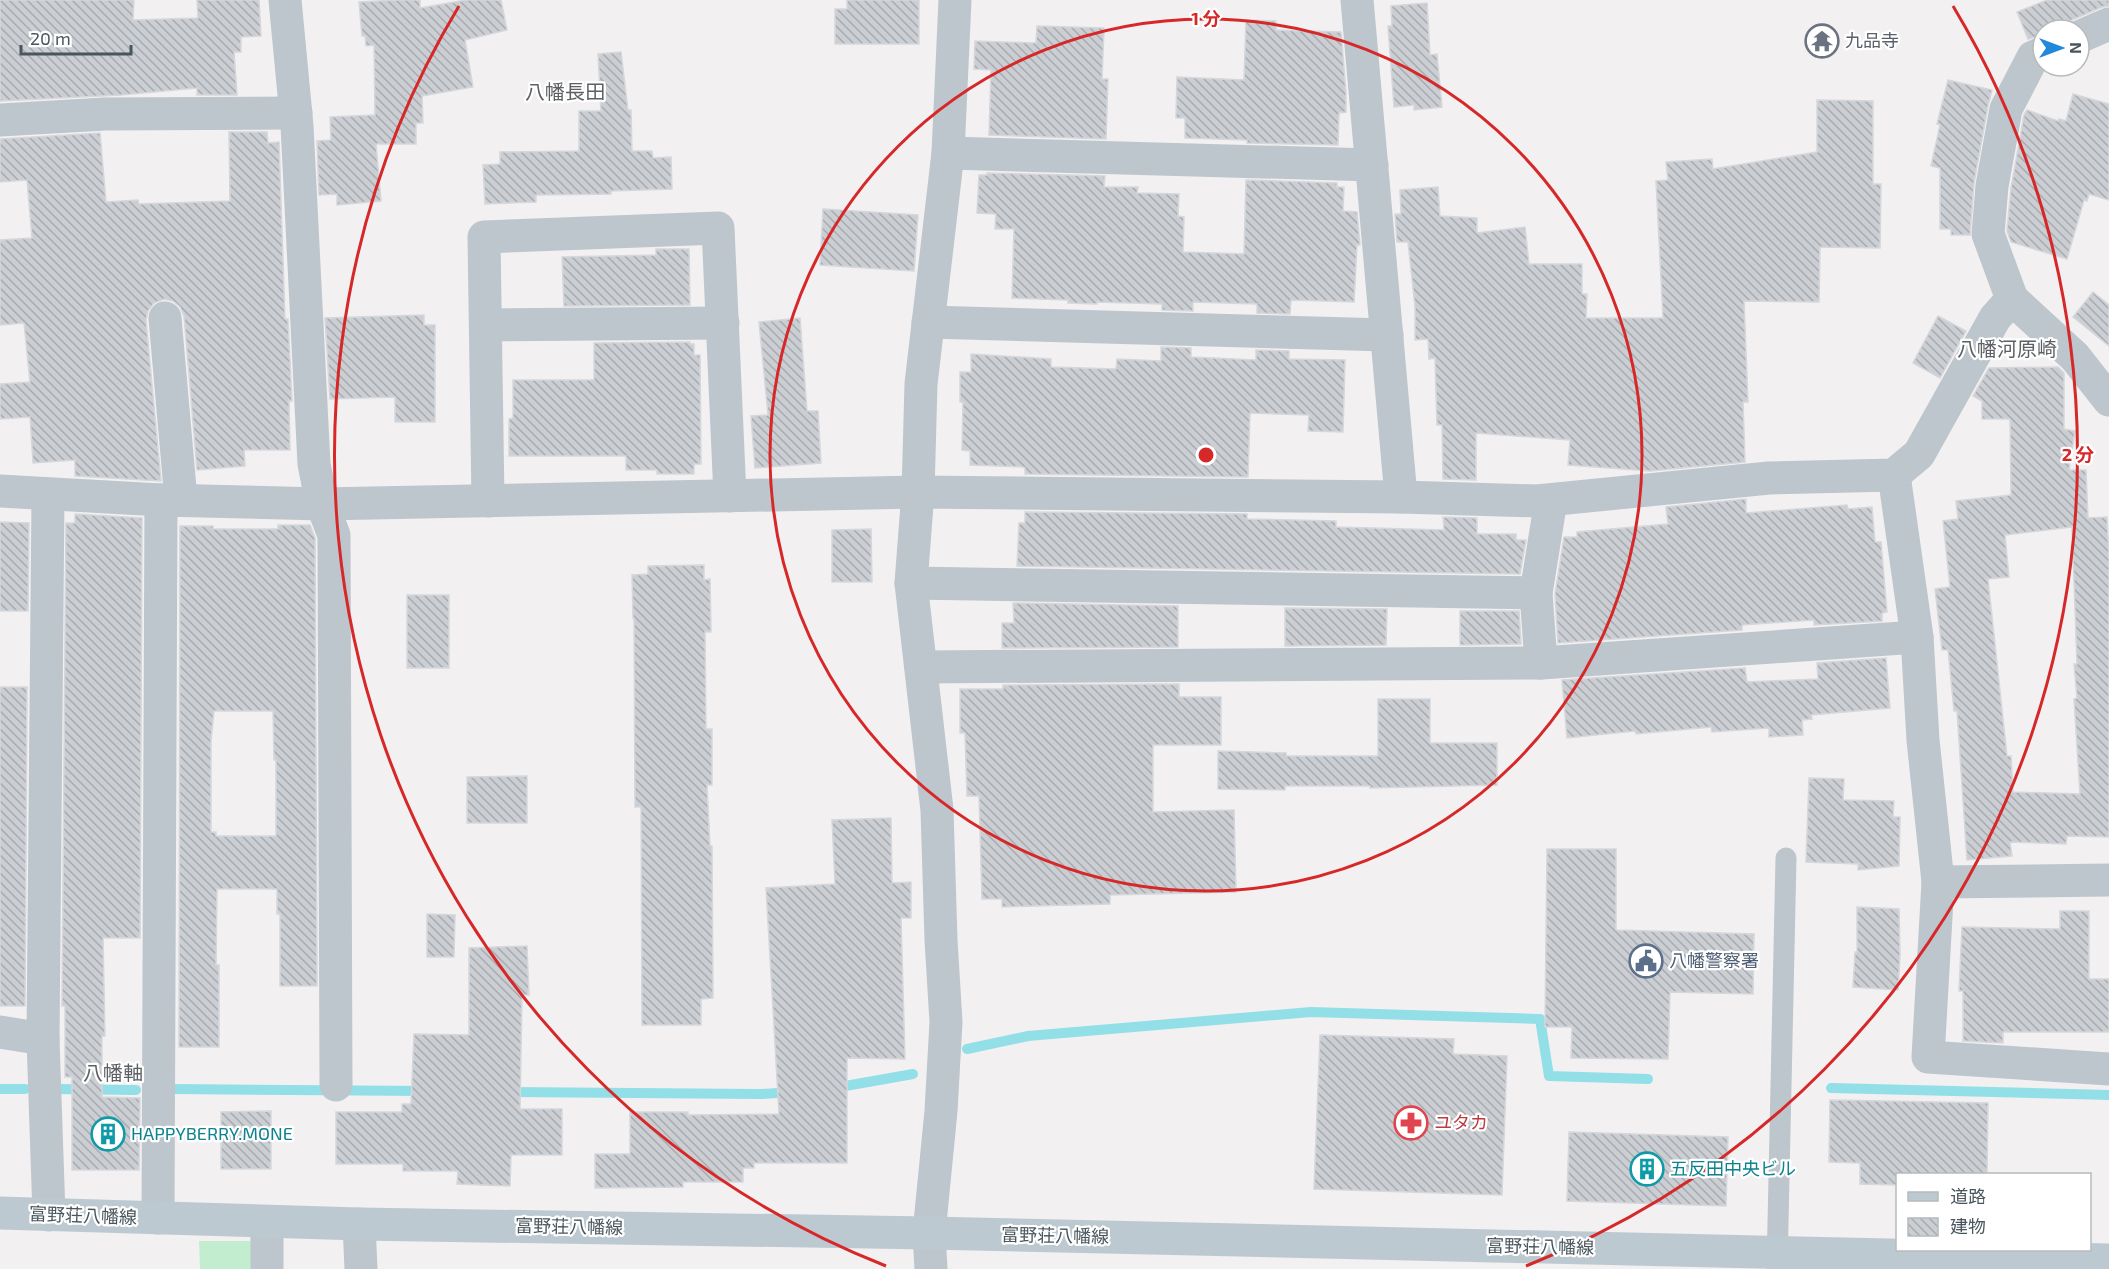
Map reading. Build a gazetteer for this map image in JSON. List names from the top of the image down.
{
  "streets": {
    "main road": ["富野荘八幡線"]
  },
  "districts": ["八幡長田", "八幡河原崎", "八幡軸"],
  "places": {
    "temple": ["九品寺"],
    "public building": ["八幡警察署"],
    "pharmacy": ["ユタカ"],
    "building": ["HAPPYBERRY.MONE", "五反田中央ビル"]
  },
  "legend": ["道路", "建物"],
  "scale_bar": "20 m",
  "north": "right",
  "rings": ["1 分", "2 分"]
}
